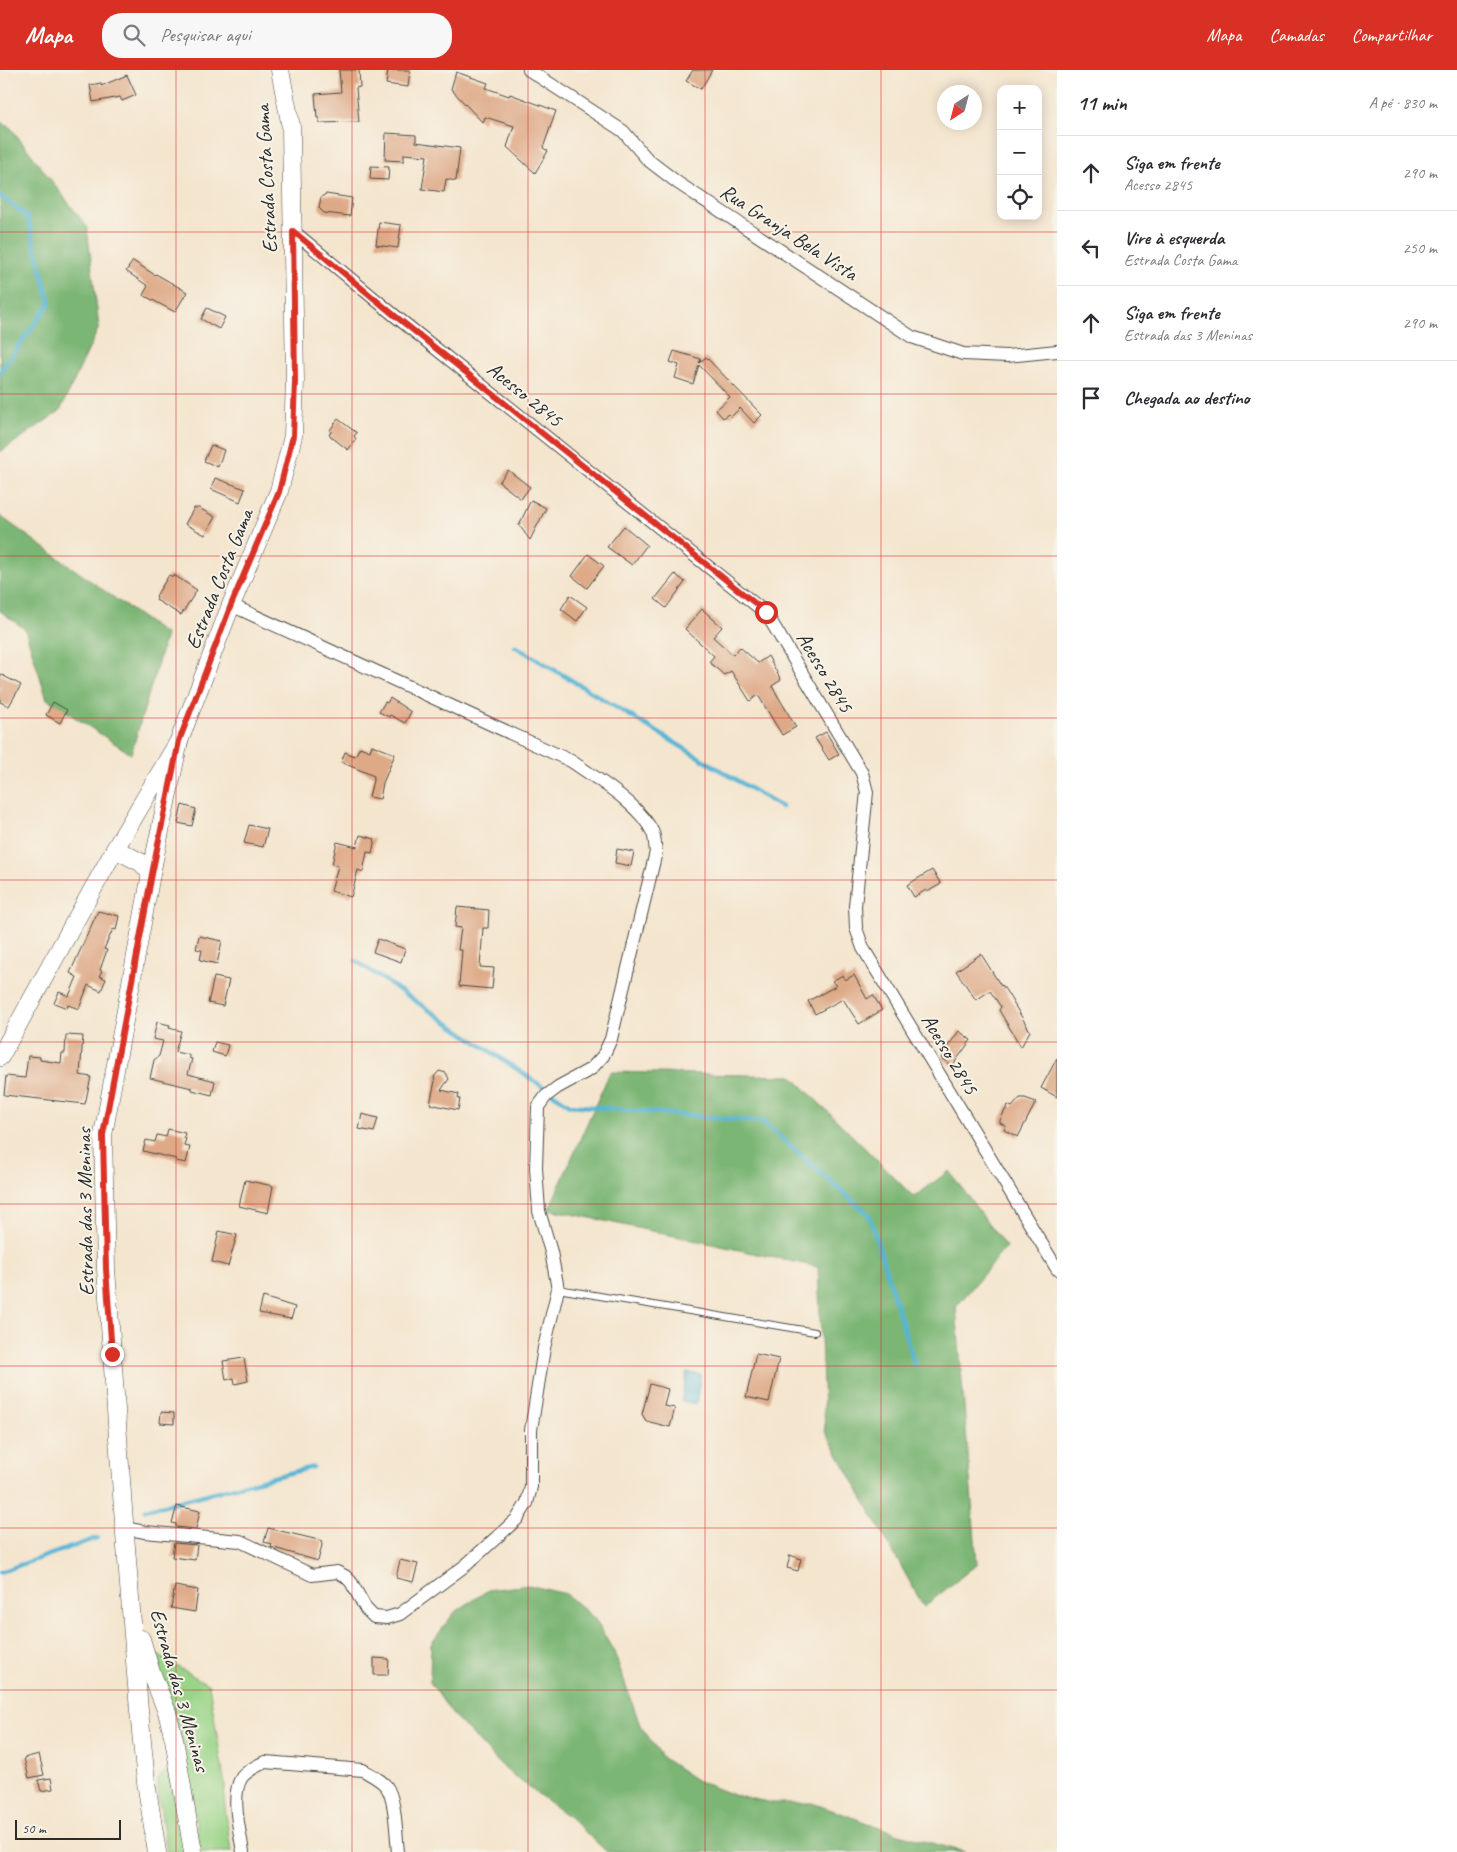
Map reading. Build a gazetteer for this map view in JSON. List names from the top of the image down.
{
  "streets": {
    "main road": ["Estrada Costa Gama", "Estrada das 3 Meninas"],
    "street": ["Rua Granja Bela Vista", "Acesso 2845"]
  },
  "crossings": [
    ["Estrada Costa Gama", "Acesso 2845"],
    ["Estrada Costa Gama", "Estrada das 3 Meninas"]
  ],
  "scale_bar": "50 m",
  "north": "bottom left",
  "page": {
    "header": "Mapa",
    "search": "Pesquisar aqui",
    "nav": ["Mapa", "Camadas", "Compartilhar"],
    "heading": ["11 min", "A pé · 830 m"],
    "map_buttons": ["+", "−"],
    "list": [
      ["Siga em frente", "Acesso 2845", "290 m"],
      ["Vire à esquerda", "Estrada Costa Gama", "250 m"],
      ["Siga em frente", "Estrada das 3 Meninas", "290 m"],
      "Chegada ao destino"
    ],
    "scale": "50 m"
  }
}
